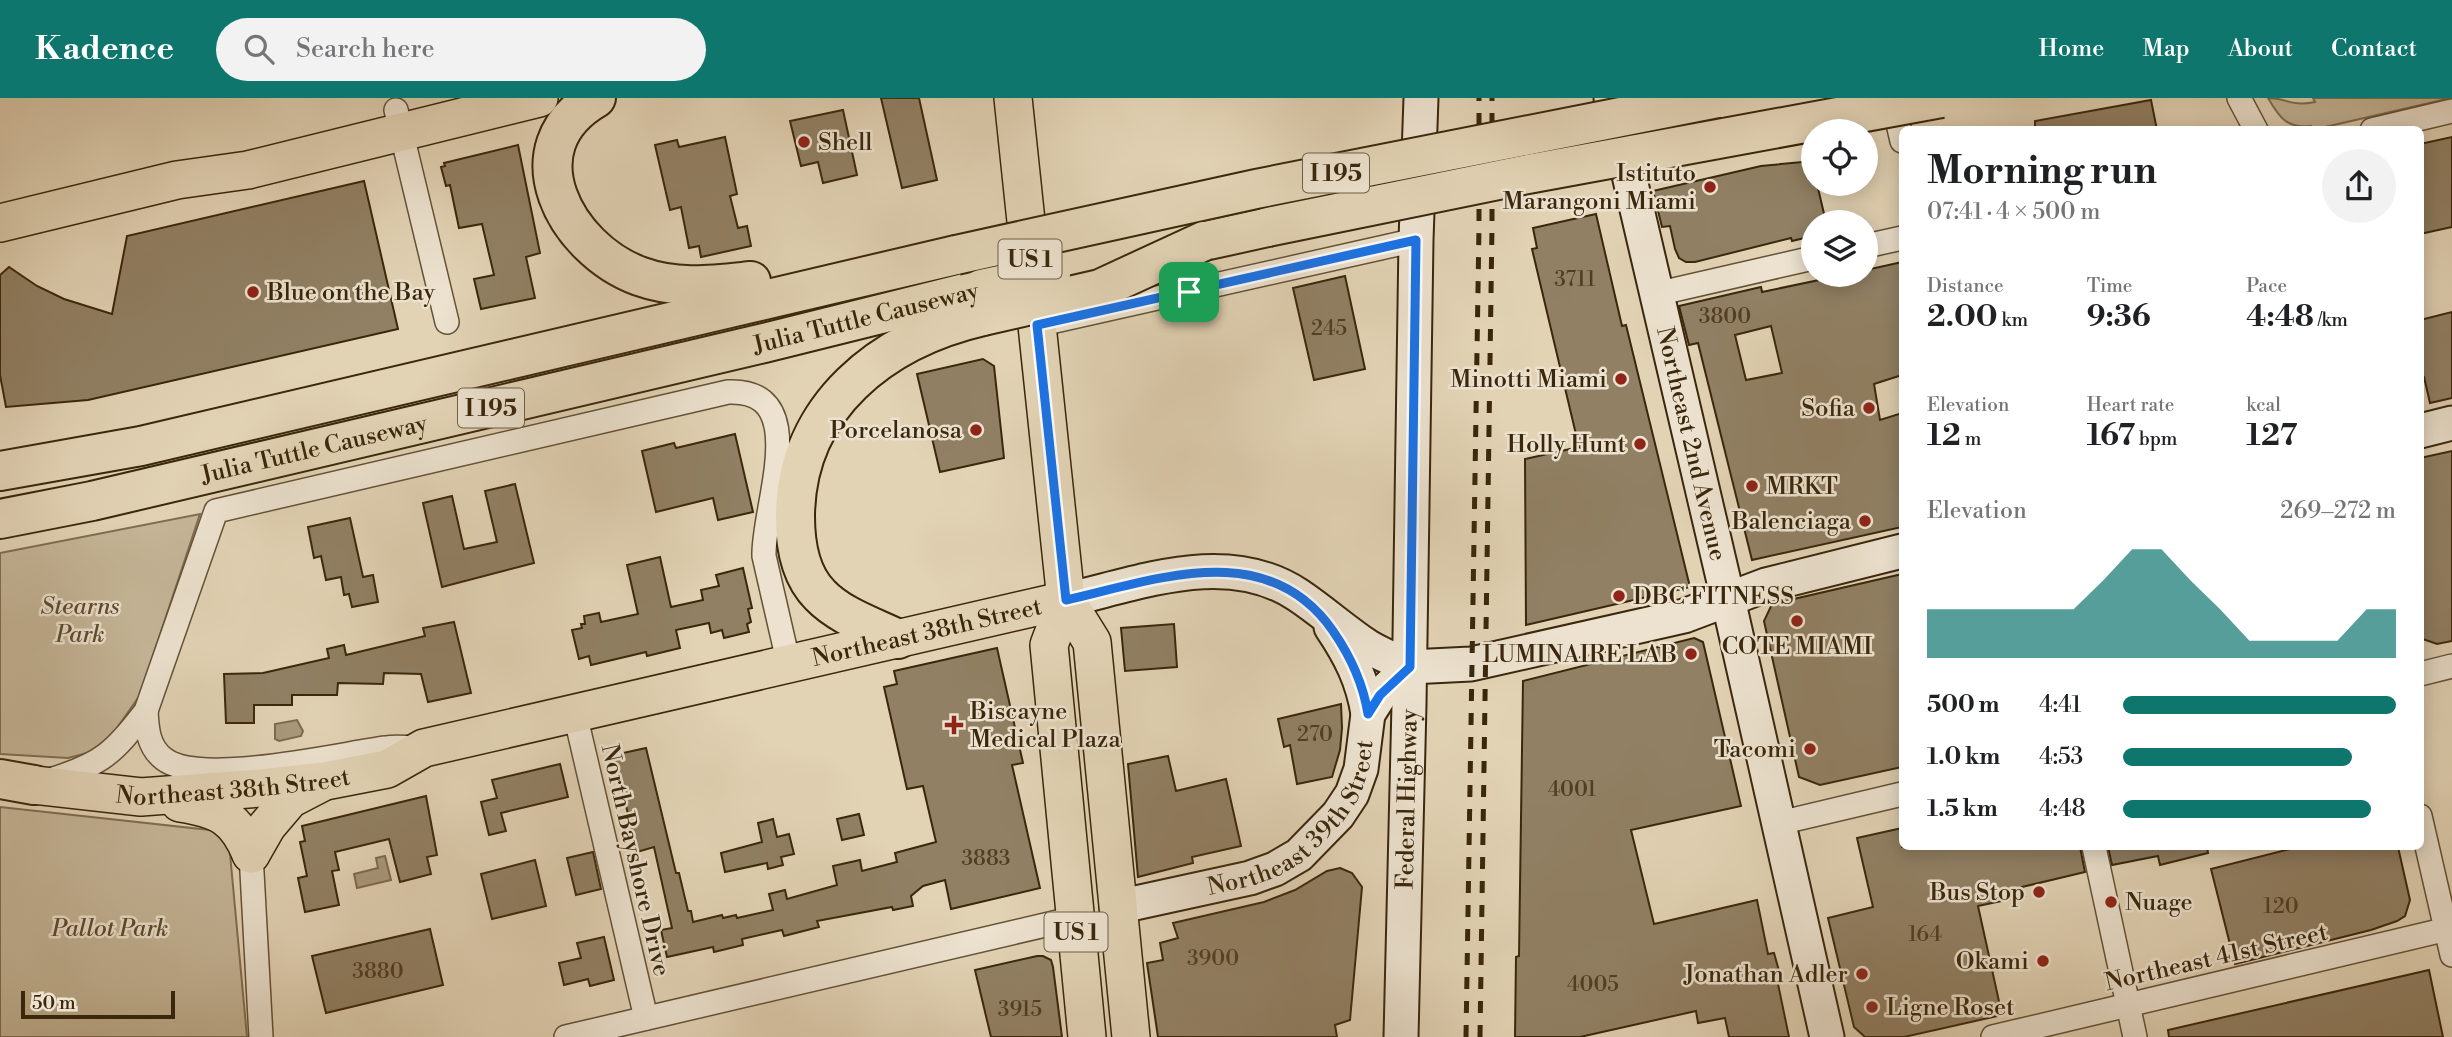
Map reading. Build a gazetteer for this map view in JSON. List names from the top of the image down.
{
  "streets": {
    "highway": ["I 195", "Julia Tuttle Causeway"],
    "main road": [
      "US 1",
      "Northeast 2nd Avenue",
      "Northeast 38th Street",
      "Federal Highway",
      "Northeast 39th Street"
    ],
    "street": ["North Bayshore Drive", "Northeast 41st Street"]
  },
  "crossings": [
    ["US 1", "Northeast 38th Street"],
    ["US 1", "Northeast 39th Street"],
    ["Northeast 38th Street", "Federal Highway"],
    ["Northeast 38th Street", "Northeast 39th Street"],
    ["Northeast 38th Street", "North Bayshore Drive"],
    ["Federal Highway", "Northeast 39th Street"]
  ],
  "parks": ["Stearns Park", "Pallot Park"],
  "places": {
    "other": [
      "Shell",
      "Istituto Marangoni Miami",
      "Blue on the Bay",
      "Minotti Miami",
      "Sofia",
      "Porcelanosa",
      "Holly Hunt",
      "MRKT",
      "Balenciaga",
      "DBC FITNESS",
      "COTE MIAMI",
      "LUMINAIRE LAB",
      "Tacomi",
      "Bus Stop",
      "Nuage",
      "Okami",
      "Jonathan Adler",
      "Ligne Roset"
    ],
    "health": ["Biscayne Medical Plaza"]
  },
  "house_numbers": [
    "3711",
    "3800",
    "245",
    "270",
    "4001",
    "3883",
    "120",
    "164",
    "3900",
    "3880",
    "4005",
    "3915"
  ],
  "scale_bar": "50 m",
  "page": {
    "header": "Kadence",
    "search": "Search here",
    "nav": [
      "Home",
      "Map",
      "About",
      "Contact"
    ],
    "heading": ["Morning run", "07:41 · 4 × 500 m"],
    "stats": [
      ["Distance", "2.00 km"],
      ["Time", "9:36"],
      ["Pace", "4:48 /km"],
      ["Elevation", "12 m"],
      ["Heart rate", "167 bpm"],
      ["kcal", "127"]
    ],
    "chart": ["Elevation", "269–272 m"],
    "list": [
      {
        "name": "500 m",
        "note": "4:41"
      },
      {
        "name": "1.0 km",
        "note": "4:53"
      },
      {
        "name": "1.5 km",
        "note": "4:48"
      }
    ],
    "scale": "50 m"
  }
}
